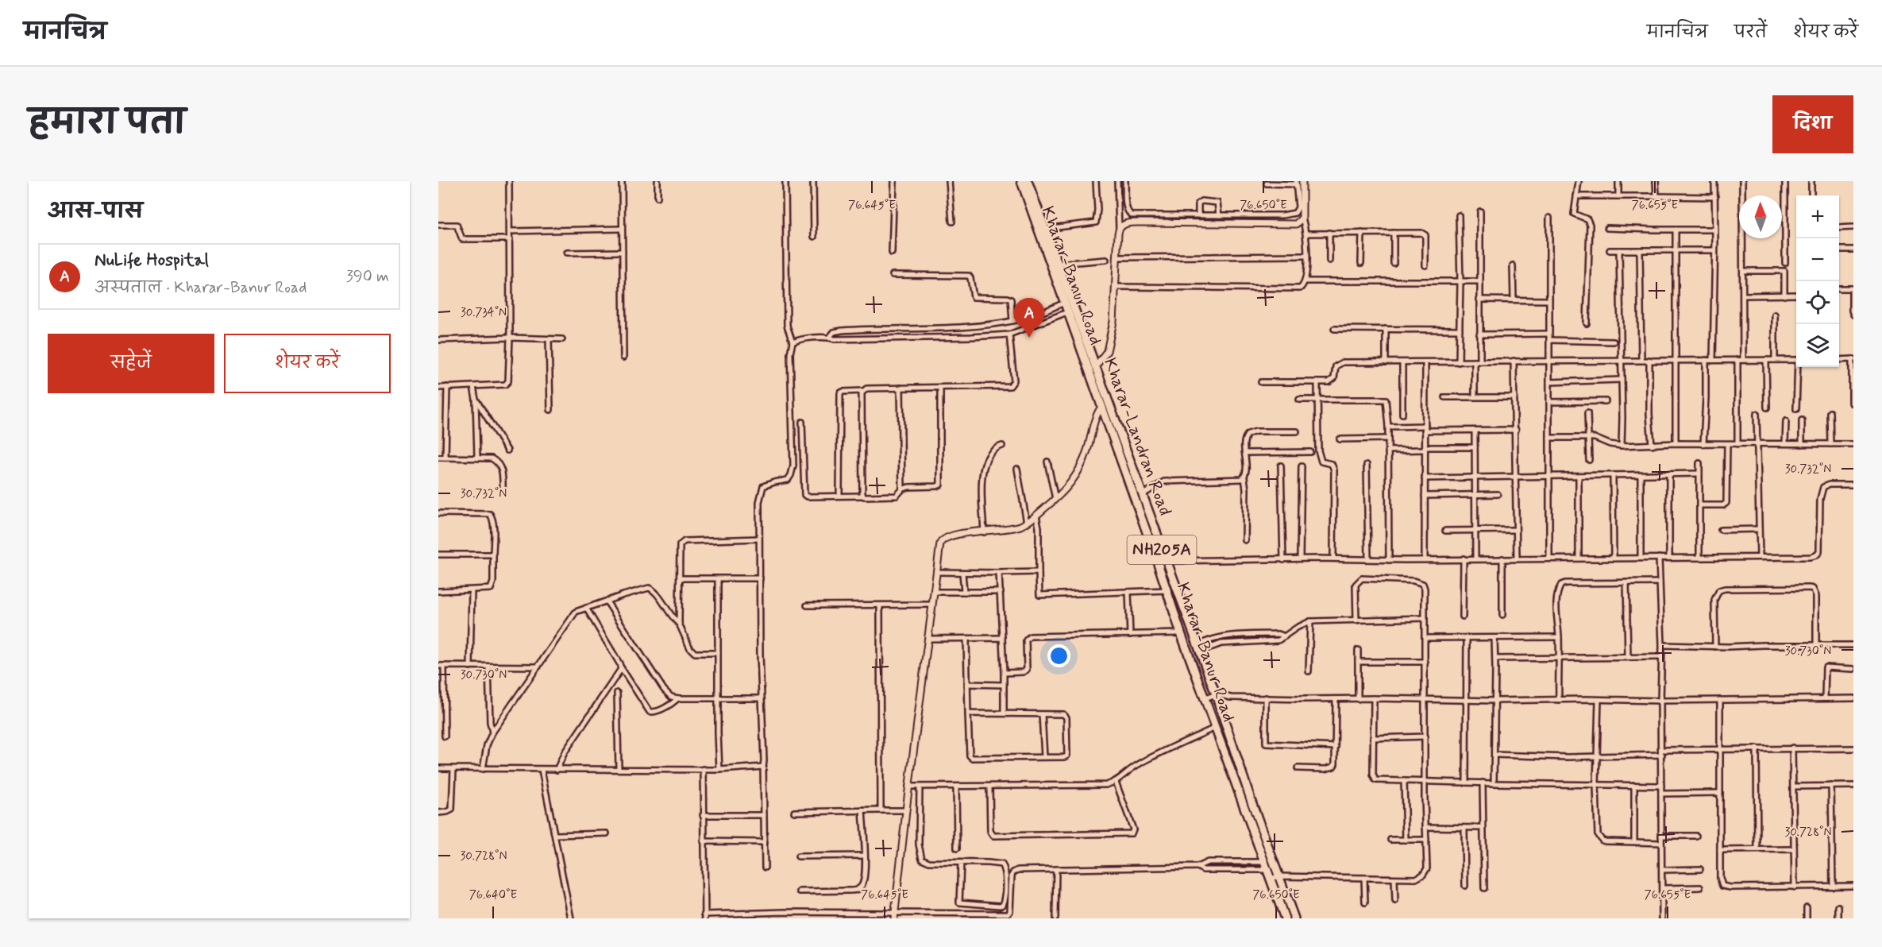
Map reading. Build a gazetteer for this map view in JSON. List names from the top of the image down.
{
  "streets": {
    "highway": ["Kharar-Banur Road", "Kharar-Landran Road", "NH205A"]
  },
  "crossings": [
    ["Kharar-Banur Road", "Kharar-Landran Road"]
  ],
  "north": "top",
  "page": {
    "header": "मानचित्र",
    "nav": ["मानचित्र", "परतें", "शेयर करें"],
    "title": "हमारा पता",
    "buttons": [
      "दिशा",
      ["सहेजें", "शेयर करें"]
    ],
    "heading": "आस-पास",
    "map_buttons": ["+", "−"],
    "list": [
      {
        "mark": "A",
        "name": "NuLife Hospital",
        "note": "अस्पताल · Kharar-Banur Road",
        "value": "390 m"
      }
    ],
    "pins": "A"
  },
  "coordinates": [
    "76.645°E",
    "76.650°E",
    "76.655°E",
    "30.734°N",
    "30.732°N",
    "30.730°N",
    "30.728°N",
    "76.640°E"
  ]
}
